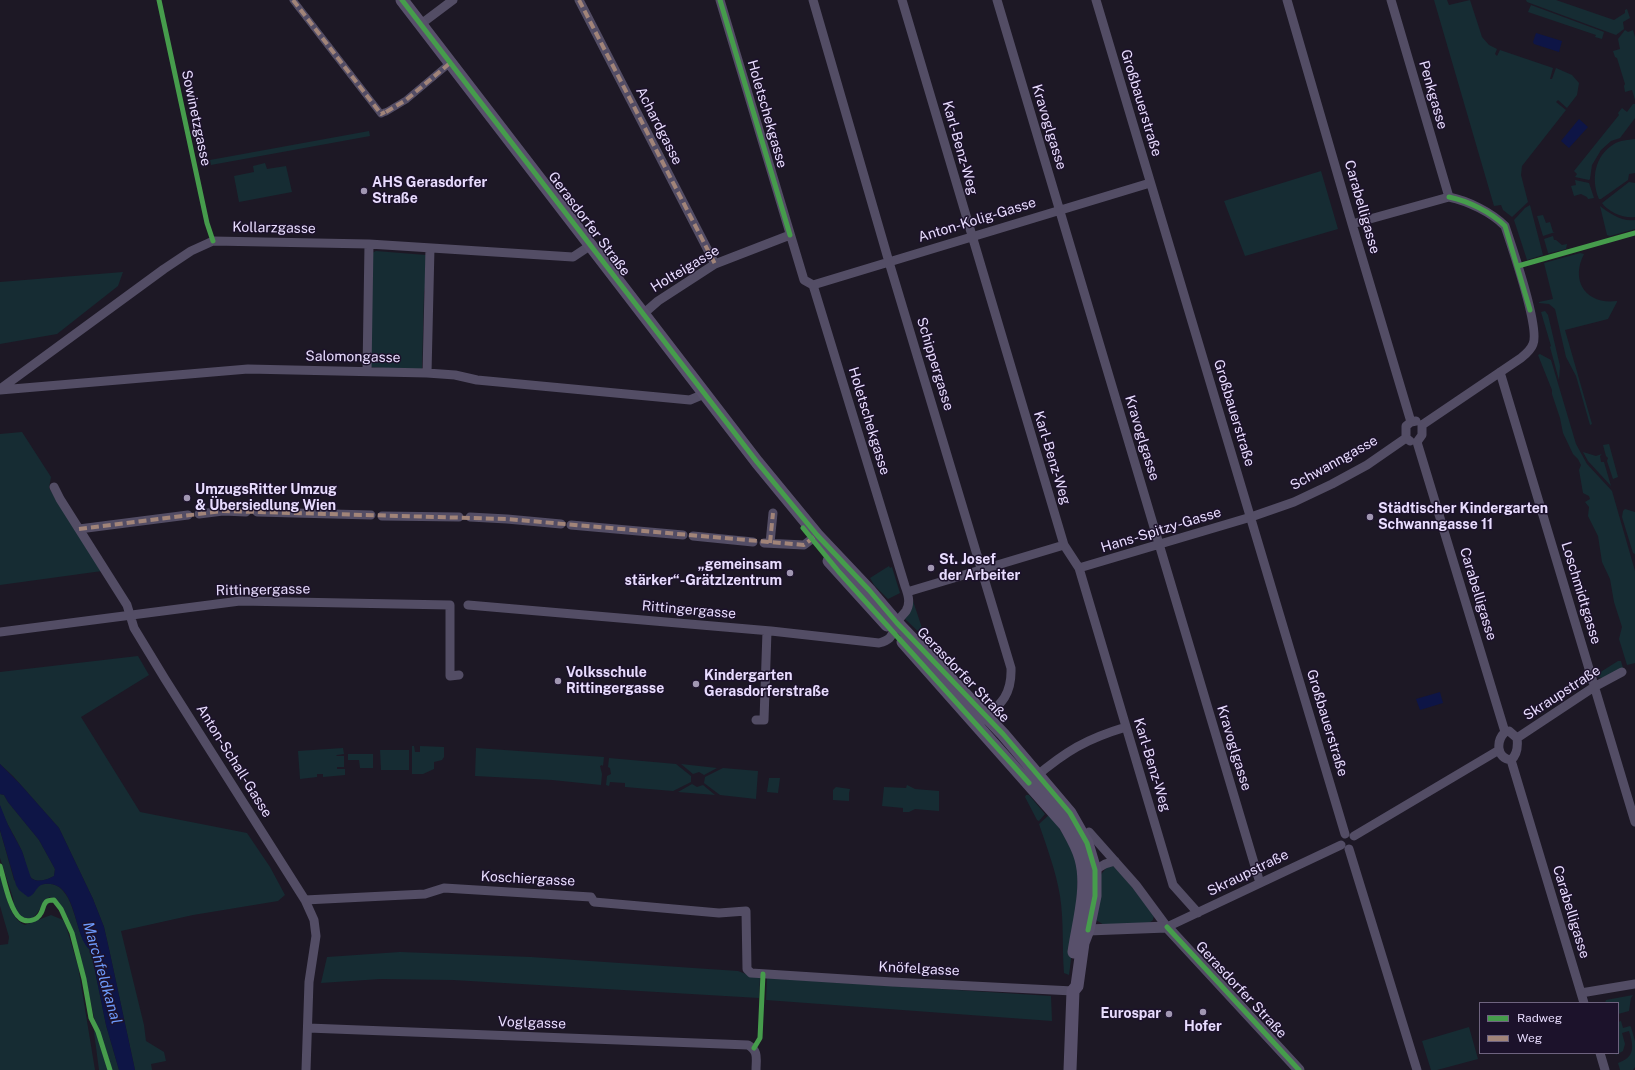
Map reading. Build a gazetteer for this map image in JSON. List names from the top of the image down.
{
  "streets": {
    "main road": ["Gerasdorfer Straße"],
    "street": [
      "Penkgasse",
      "Großbauerstraße",
      "Holetschekgasse",
      "Achardgasse",
      "Kravoglgasse",
      "Karl-Benz-Weg",
      "Carabelligasse",
      "Anton-Kolig-Gasse",
      "Kollarzgasse",
      "Holteigasse",
      "Salomongasse",
      "Schippergasse",
      "Schwanngasse",
      "Hans-Spitzy-Gasse",
      "Rittingergasse",
      "Loschmidtgasse",
      "Skraupstraße",
      "Anton-Schall-Gasse",
      "Koschiergasse",
      "Knöfelgasse",
      "Voglgasse"
    ],
    "cycle path": ["Sowinetzgasse"]
  },
  "crossings": [
    ["Großbauerstraße", "Anton-Kolig-Gasse"],
    ["Großbauerstraße", "Schwanngasse"],
    ["Großbauerstraße", "Hans-Spitzy-Gasse"],
    ["Holetschekgasse", "Anton-Kolig-Gasse"],
    ["Holetschekgasse", "Gerasdorfer Straße"],
    ["Holetschekgasse", "Holteigasse"],
    ["Holetschekgasse", "Rittingergasse"],
    ["Achardgasse", "Holteigasse"],
    ["Kravoglgasse", "Anton-Kolig-Gasse"],
    ["Kravoglgasse", "Hans-Spitzy-Gasse"],
    ["Kravoglgasse", "Skraupstraße"],
    ["Karl-Benz-Weg", "Anton-Kolig-Gasse"],
    ["Karl-Benz-Weg", "Hans-Spitzy-Gasse"],
    ["Karl-Benz-Weg", "Skraupstraße"],
    ["Carabelligasse", "Schwanngasse"],
    ["Carabelligasse", "Skraupstraße"],
    ["Anton-Kolig-Gasse", "Schippergasse"],
    ["Gerasdorfer Straße", "Kollarzgasse"],
    ["Gerasdorfer Straße", "Holteigasse"],
    ["Gerasdorfer Straße", "Salomongasse"],
    ["Gerasdorfer Straße", "Schippergasse"],
    ["Gerasdorfer Straße", "Rittingergasse"],
    ["Gerasdorfer Straße", "Skraupstraße"],
    ["Gerasdorfer Straße", "Knöfelgasse"],
    ["Kollarzgasse", "Salomongasse"],
    ["Schwanngasse", "Hans-Spitzy-Gasse"],
    ["Rittingergasse", "Anton-Schall-Gasse"],
    ["Loschmidtgasse", "Skraupstraße"],
    ["Anton-Schall-Gasse", "Koschiergasse"],
    ["Anton-Schall-Gasse", "Voglgasse"],
    ["Koschiergasse", "Knöfelgasse"]
  ],
  "water": ["Marchfeldkanal"],
  "places": [
    "AHS Gerasdorfer Straße",
    "UmzugsRitter Umzug & Übersiedlung Wien",
    "Städtischer Kindergarten Schwanngasse 11",
    "St. Josef der Arbeiter",
    "„gemeinsam stärker“-Grätzlzentrum",
    "Volksschule Rittingergasse",
    "Kindergarten Gerasdorferstraße",
    "Hofer",
    "Eurospar"
  ],
  "legend": ["Radweg", "Weg"]
}
